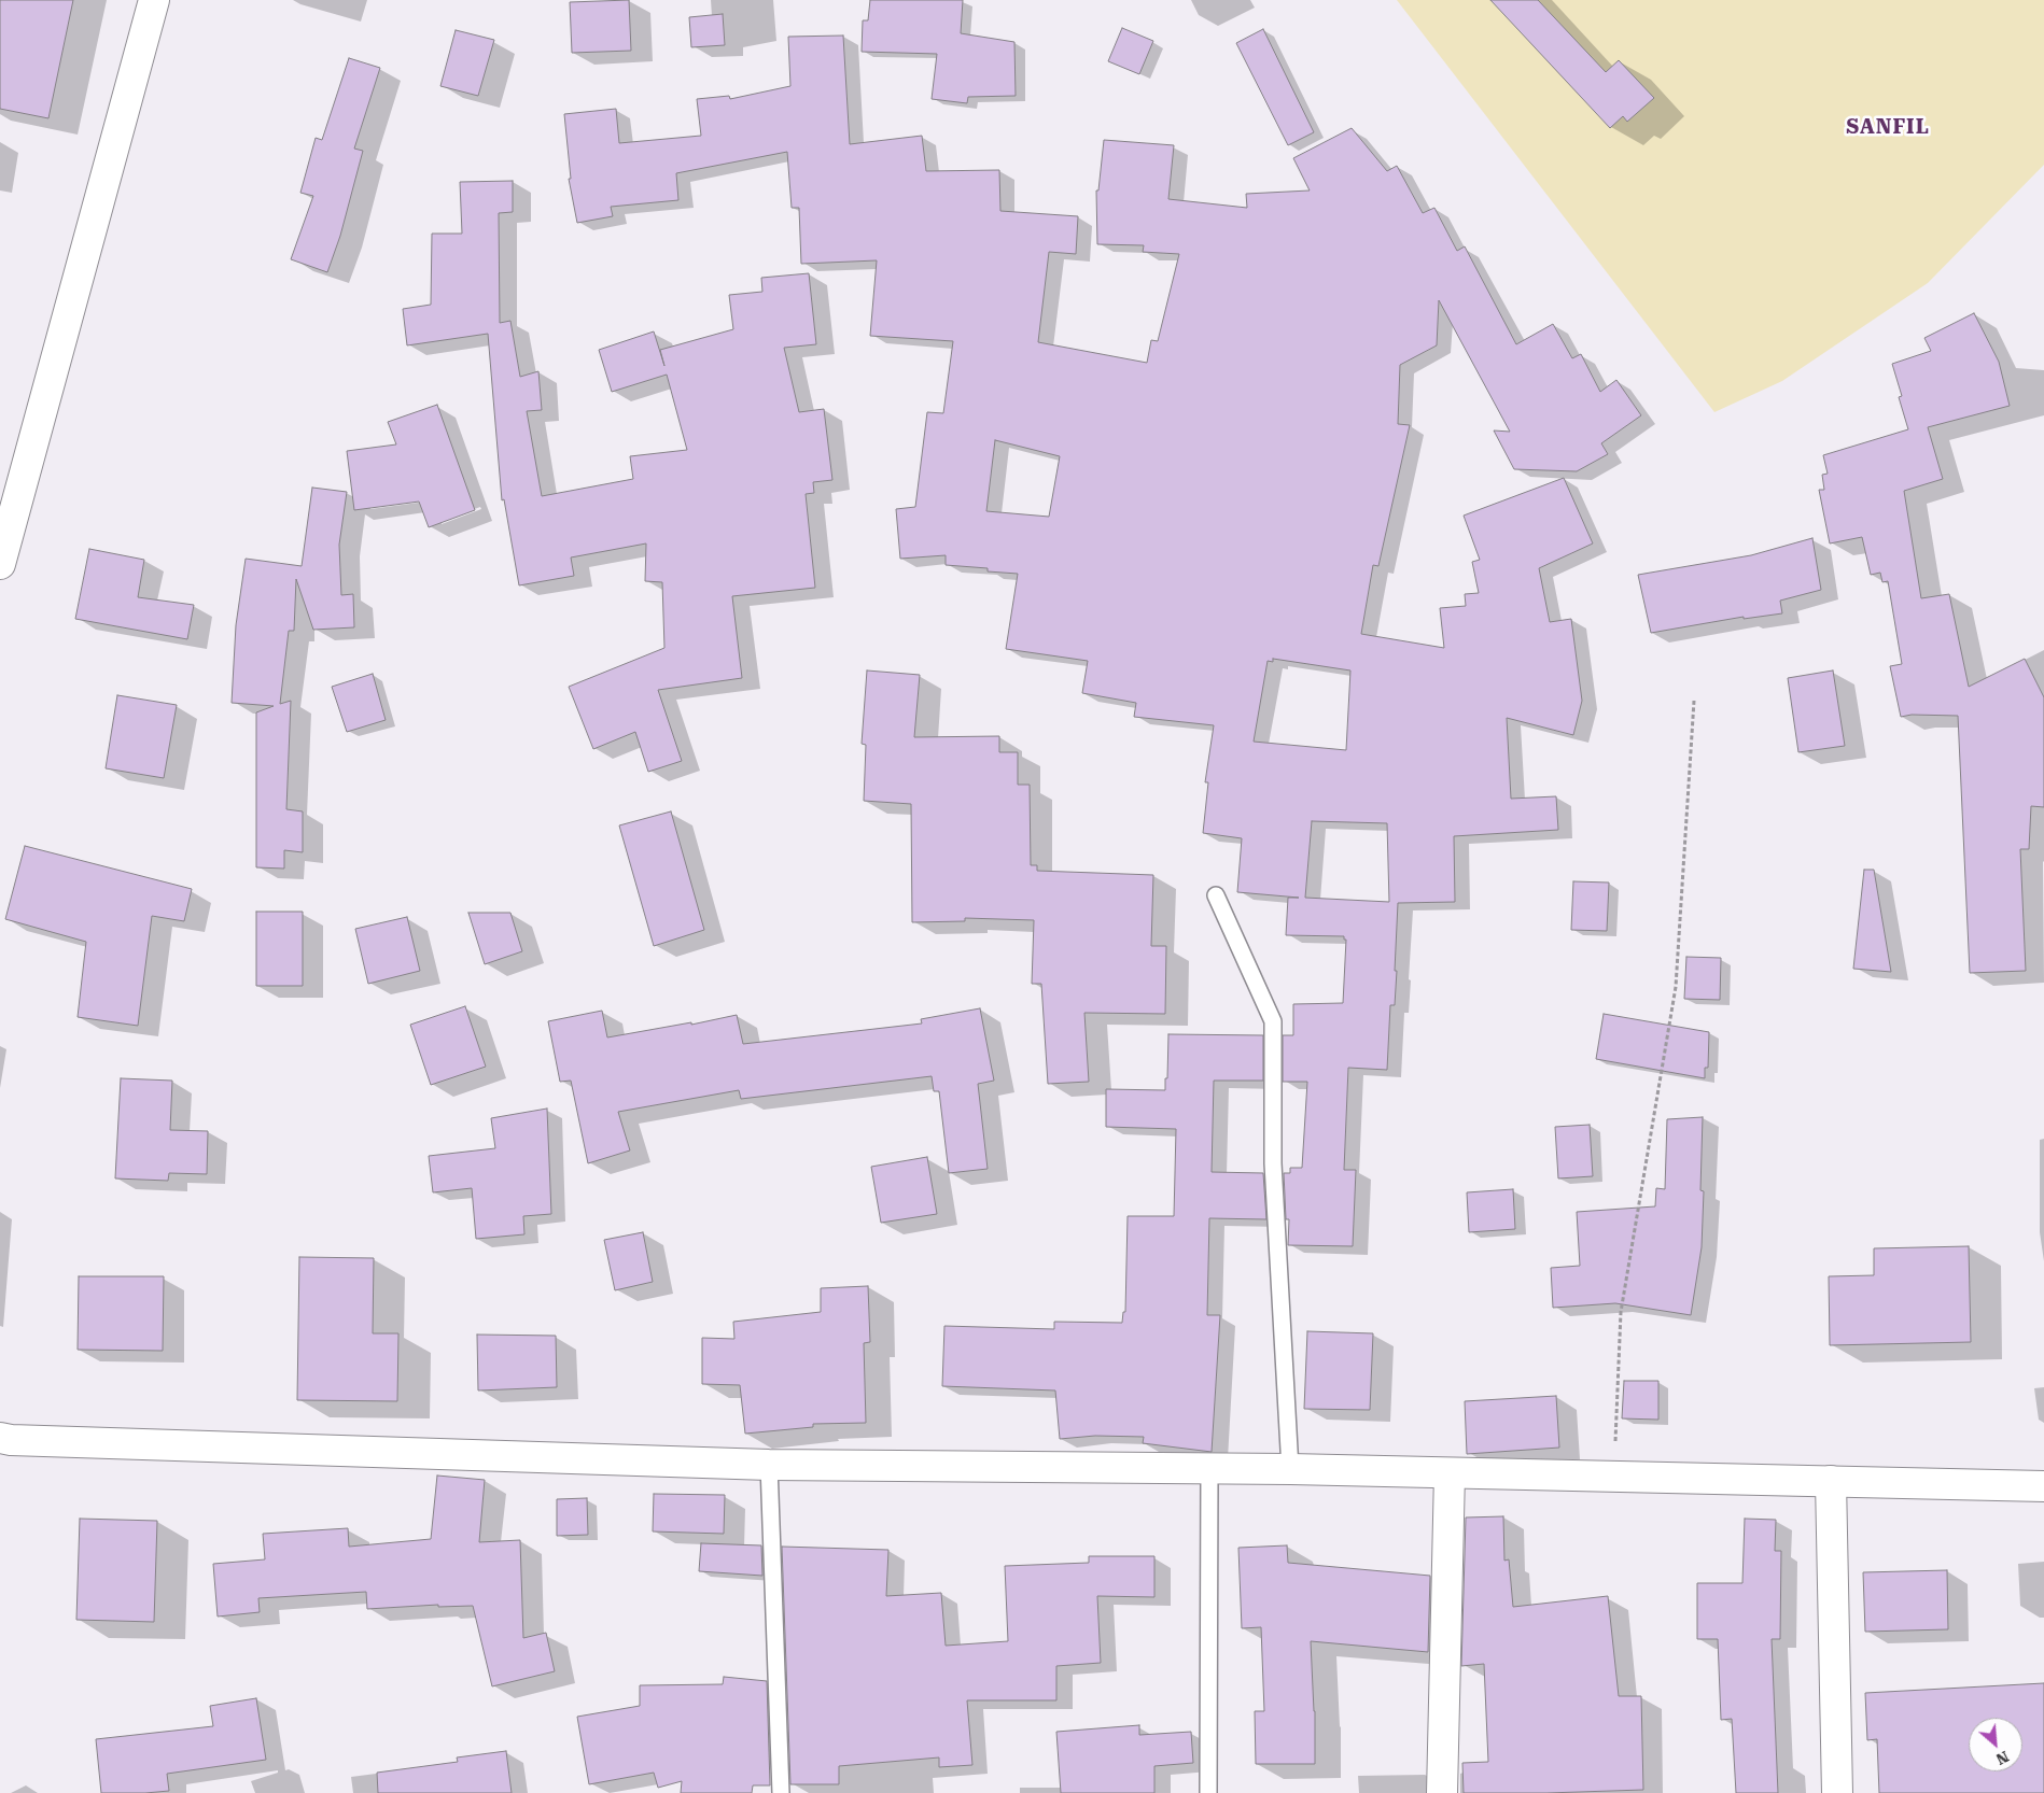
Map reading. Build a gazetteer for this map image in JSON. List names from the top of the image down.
{
  "districts": ["SANFIL"],
  "north": "bottom right"
}
